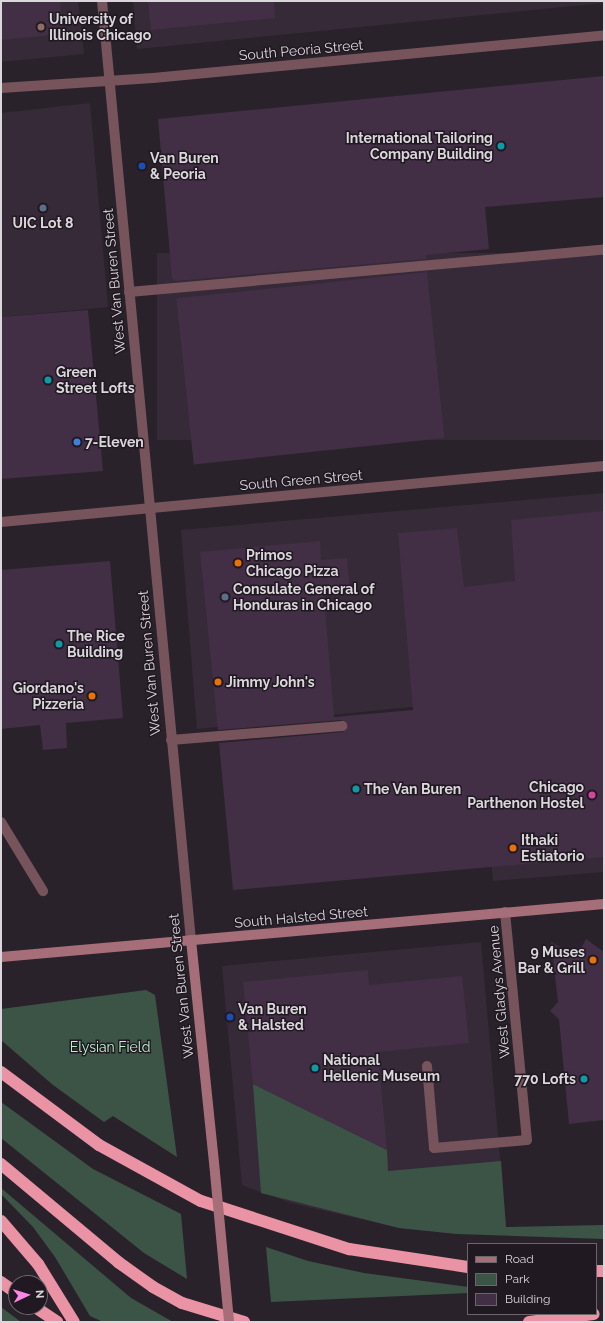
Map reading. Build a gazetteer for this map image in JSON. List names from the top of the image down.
{
  "streets": {
    "main road": ["West Van Buren Street", "South Halsted Street"],
    "street": ["South Peoria Street", "South Green Street", "West Gladys Avenue"]
  },
  "crossings": [
    ["South Peoria Street", "West Van Buren Street"],
    ["West Van Buren Street", "South Green Street"],
    ["West Van Buren Street", "South Halsted Street"],
    ["South Halsted Street", "West Gladys Avenue"]
  ],
  "parks": ["Elysian Field"],
  "places": [
    "University of Illinois Chicago",
    "International Tailoring Company Building",
    "Van Buren & Peoria",
    "UIC Lot 8",
    "Green Street Lofts",
    "7-Eleven",
    "Primos Chicago Pizza",
    "Consulate General of Honduras in Chicago",
    "The Rice Building",
    "Jimmy John's",
    "Giordano's Pizzeria",
    "The Van Buren",
    "Chicago Parthenon Hostel",
    "Ithaki Estiatorio",
    "9 Muses Bar & Grill",
    "Van Buren & Halsted",
    "National Hellenic Museum",
    "770 Lofts"
  ],
  "legend": ["Road", "Park", "Building"],
  "north": "right"
}
